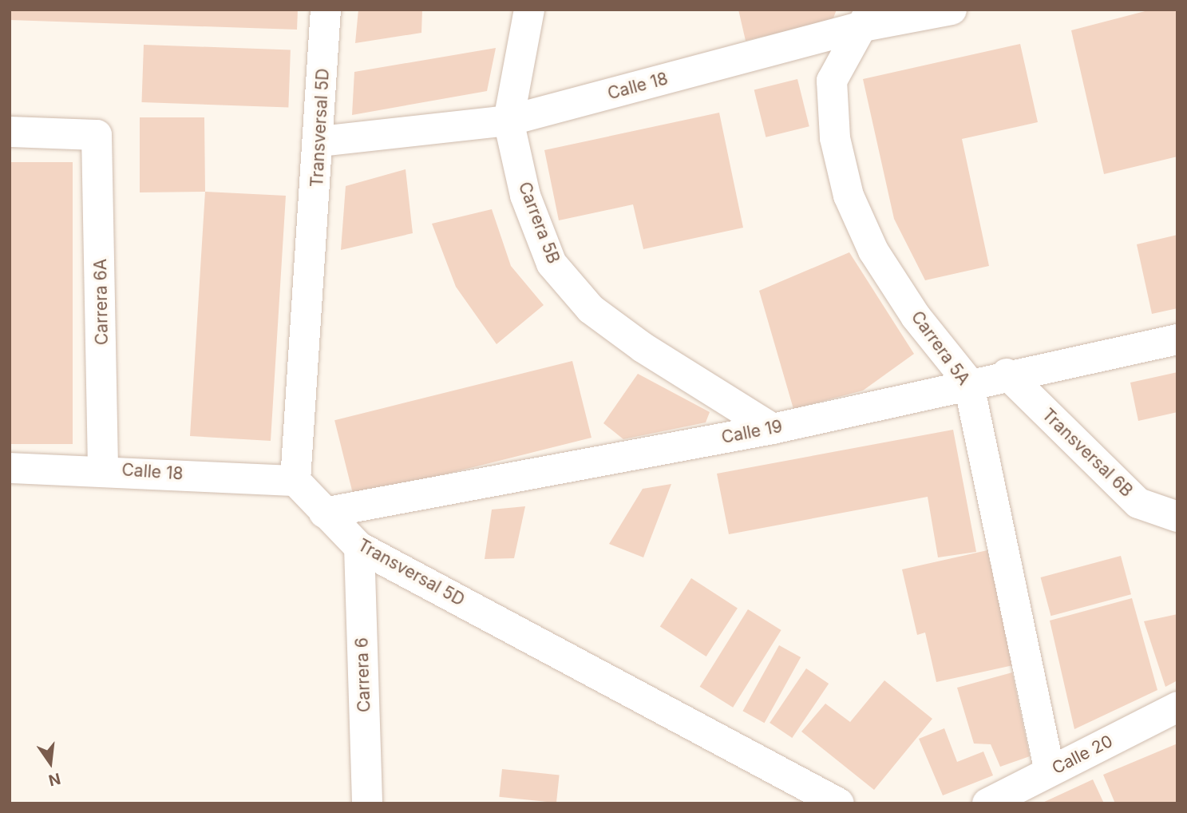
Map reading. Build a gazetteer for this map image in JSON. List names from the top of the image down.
{
  "streets": {
    "street": [
      "Calle 18",
      "Transversal 5D",
      "Carrera 5B",
      "Carrera 6A",
      "Carrera 5A",
      "Calle 19",
      "Transversal 6B",
      "Carrera 6",
      "Calle 20"
    ]
  },
  "crossings": [
    ["Calle 18", "Transversal 5D"],
    ["Calle 18", "Carrera 5B"],
    ["Calle 18", "Carrera 6A"],
    ["Calle 18", "Carrera 5A"],
    ["Transversal 5D", "Calle 19"],
    ["Transversal 5D", "Carrera 6"],
    ["Carrera 5B", "Calle 19"],
    ["Carrera 5A", "Calle 19"],
    ["Carrera 5A", "Calle 20"],
    ["Calle 19", "Transversal 6B"]
  ],
  "north": "bottom"
}
